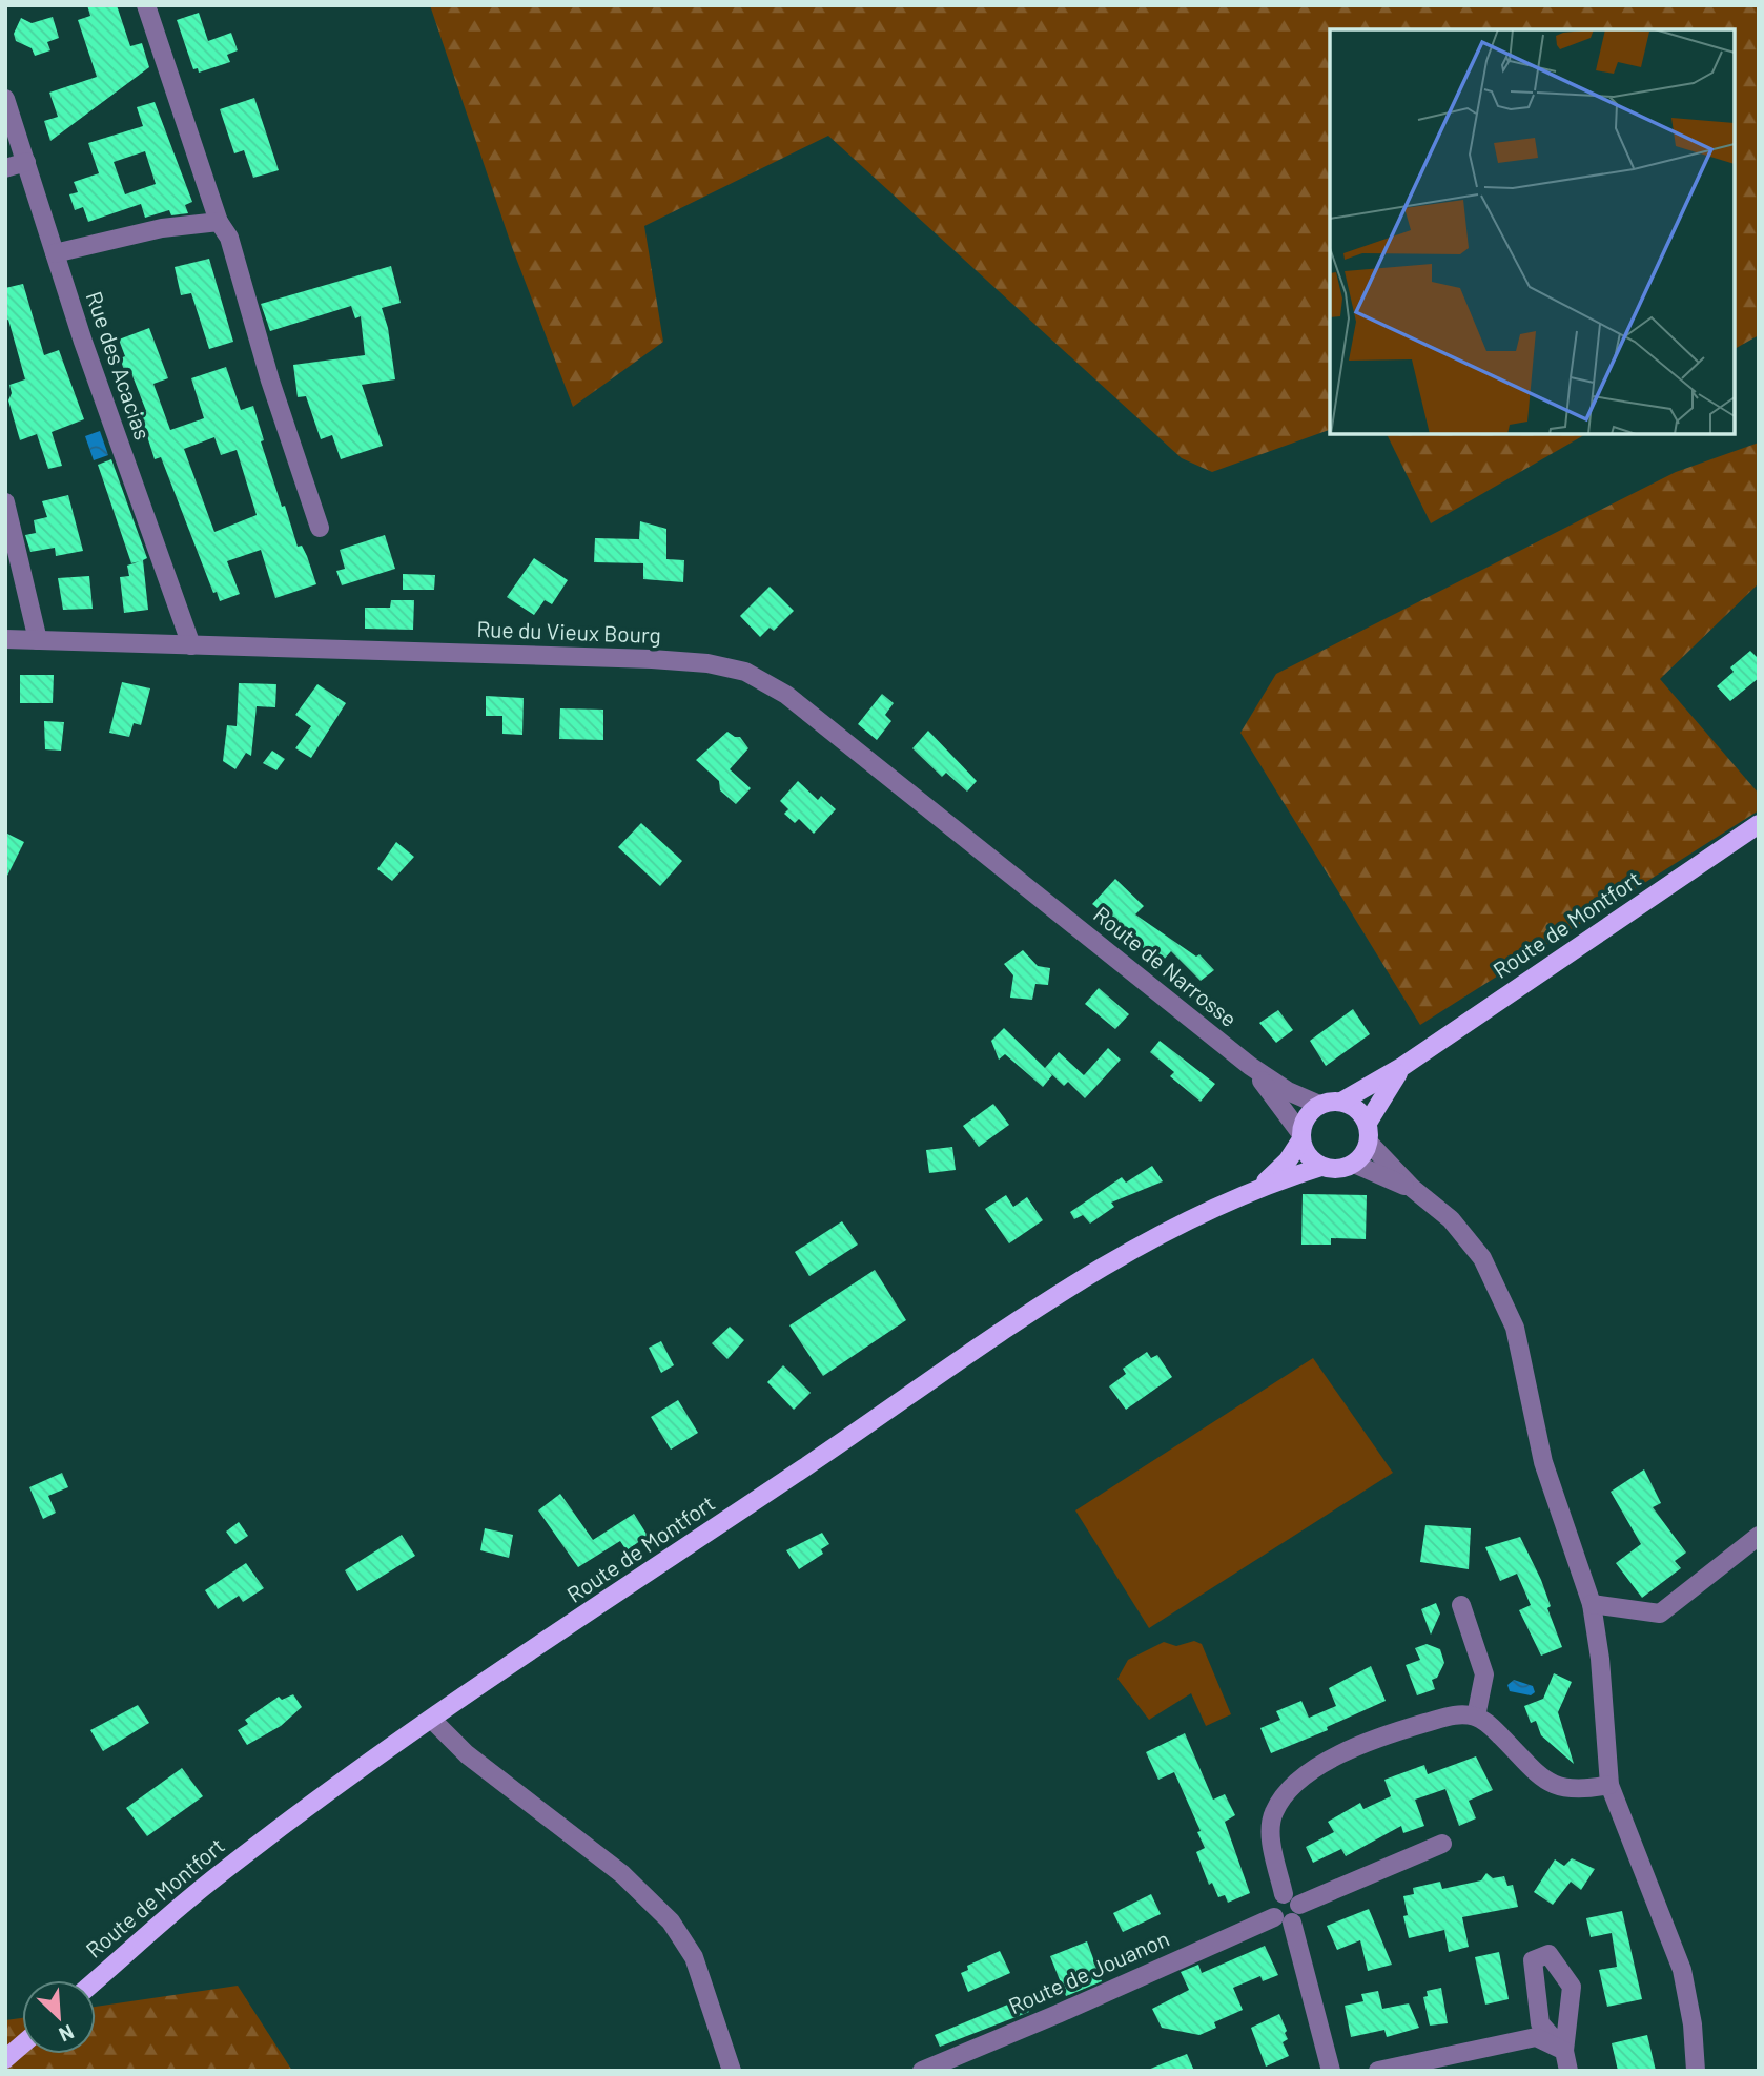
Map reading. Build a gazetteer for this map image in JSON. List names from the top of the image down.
{
  "streets": {
    "main road": ["Route de Montfort"],
    "street": [
      "Rue des Acacias",
      "Rue du Vieux Bourg",
      "Route de Narrosse",
      "Route de Jouanon"
    ]
  },
  "crossings": [
    ["Rue des Acacias", "Rue du Vieux Bourg"],
    ["Rue du Vieux Bourg", "Route de Narrosse"],
    ["Route de Montfort", "Route de Narrosse"]
  ],
  "north": "bottom right"
}
